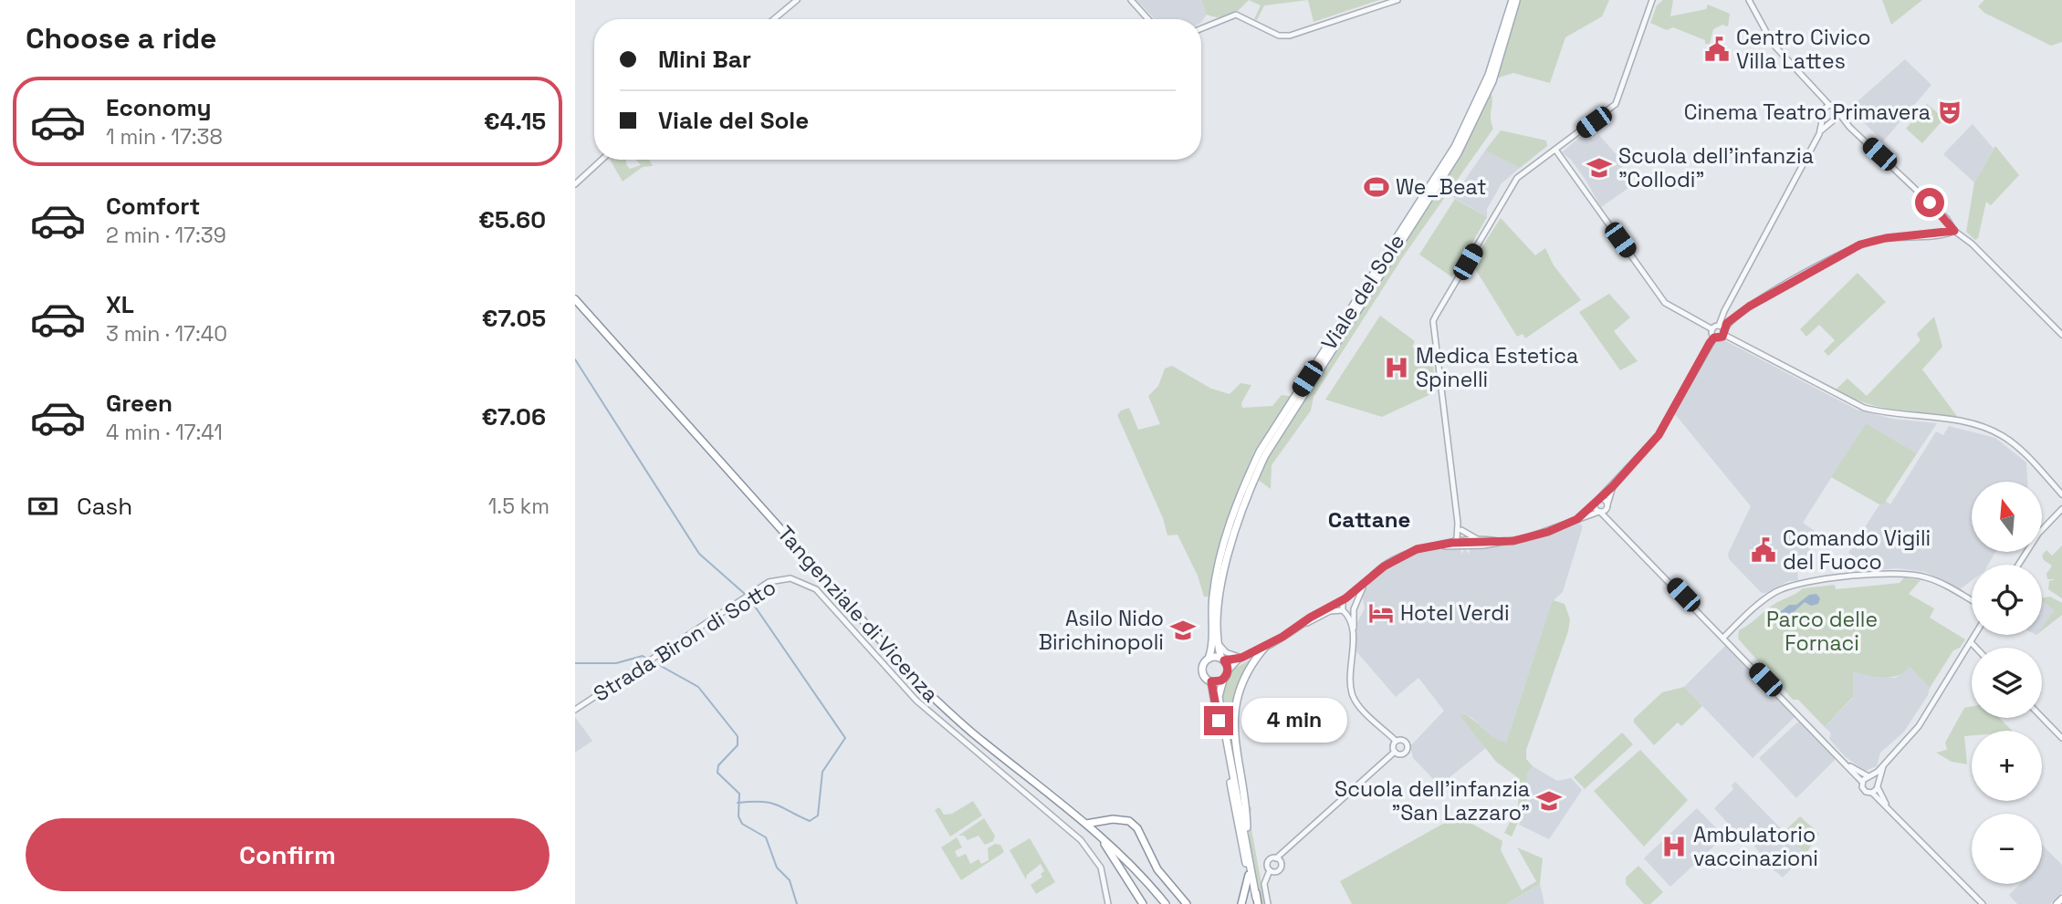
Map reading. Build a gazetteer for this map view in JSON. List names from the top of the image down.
{
  "streets": {
    "main road": ["Viale del Sole", "Tangenziale di Vicenza"],
    "street": ["Strada Biron di Sotto"]
  },
  "districts": ["Cattane"],
  "parks": ["Parco delle Fornaci"],
  "places": {
    "public building": ["Centro Civico Villa Lattes", "Comando Vigili del Fuoco"],
    "theatre": ["Cinema Teatro Primavera"],
    "school or university": ["Scuola dell'infanzia \"Collodi\"", "Asilo Nido Birichinopoli", "Scuola dell'infanzia \"San Lazzaro\""],
    "sports": ["We_Beat"],
    "hospital": ["Medica Estetica Spinelli", "Ambulatorio vaccinazioni"],
    "hotel": ["Hotel Verdi"]
  },
  "north": "top",
  "page": {
    "heading": "Choose a ride",
    "banner": ["Mini Bar", "Viale del Sole"],
    "list": [
      {
        "name": "Economy",
        "note": "1 min · 17:38",
        "value": "€4.15"
      },
      {
        "name": "Comfort",
        "note": "2 min · 17:39",
        "value": "€5.60"
      },
      {
        "name": "XL",
        "note": "3 min · 17:40",
        "value": "€7.05"
      },
      {
        "name": "Green",
        "note": "4 min · 17:41",
        "value": "€7.06"
      }
    ],
    "pay": ["Cash", "1.5 km"],
    "map_buttons": ["+", "−"],
    "bubble": "4 min",
    "buttons": "Confirm"
  }
}
